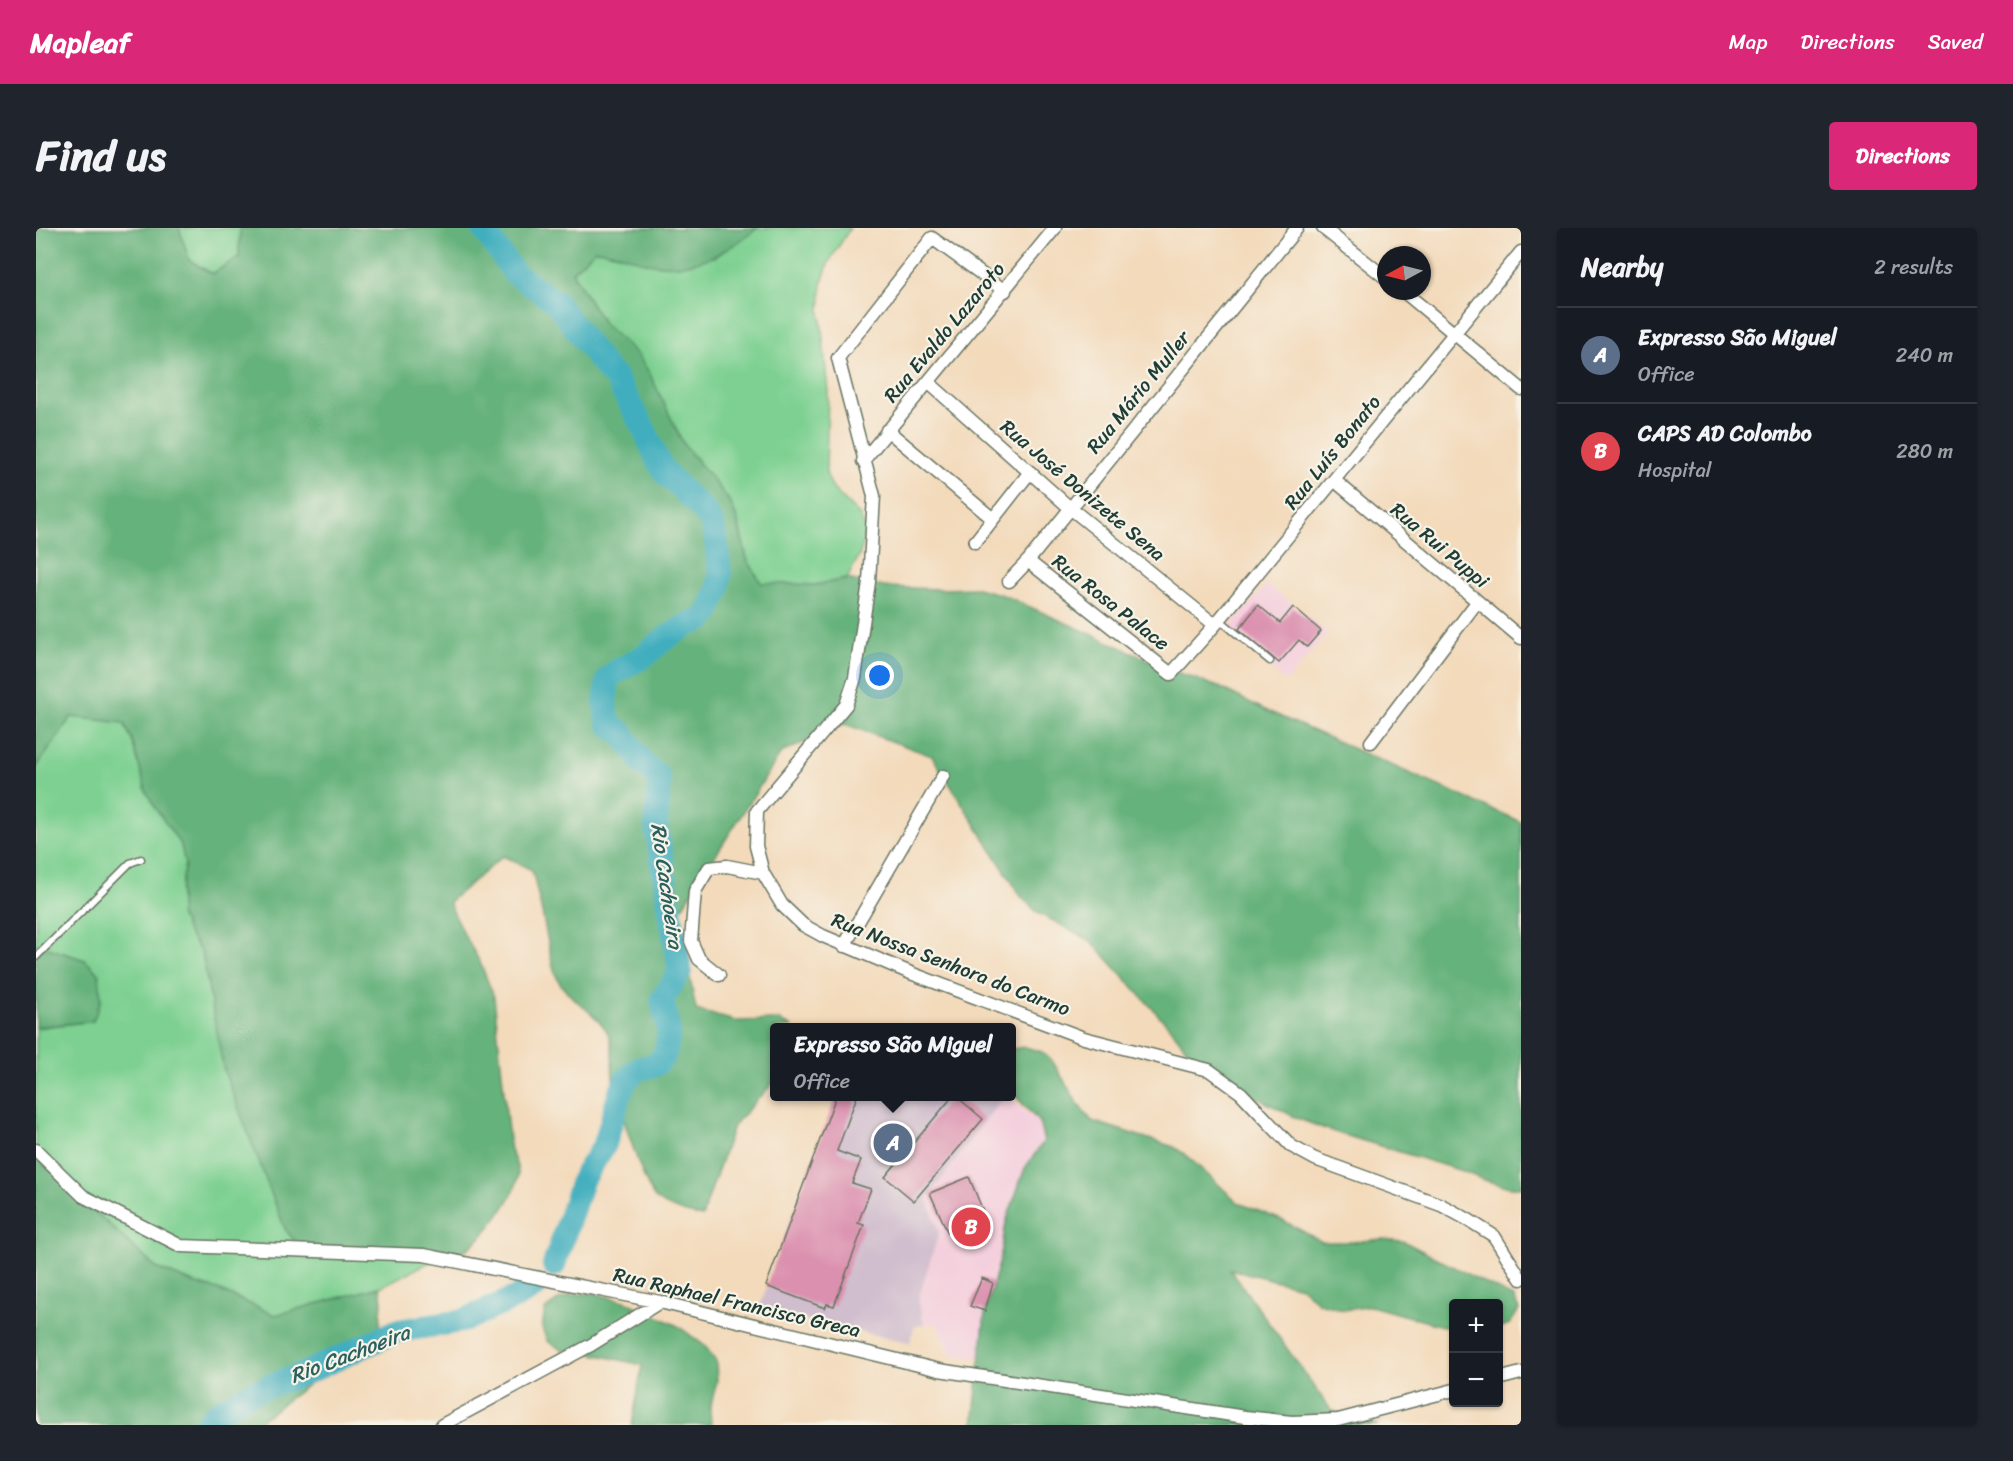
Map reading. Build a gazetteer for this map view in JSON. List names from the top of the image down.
{
  "streets": {
    "street": [
      "Rua Evaldo Lazaroto",
      "Rua Mário Muller",
      "Rua Luís Bonato",
      "Rua José Donizete Sena",
      "Rua Rui Puppi",
      "Rua Rosa Palace",
      "Rua Nossa Senhora do Carmo",
      "Rua Raphael Francisco Greca"
    ]
  },
  "crossings": [
    ["Rua Evaldo Lazaroto", "Rua José Donizete Sena"],
    ["Rua Evaldo Lazaroto", "Rua Nossa Senhora do Carmo"],
    ["Rua Mário Muller", "Rua José Donizete Sena"],
    ["Rua Mário Muller", "Rua Rosa Palace"],
    ["Rua Luís Bonato", "Rua José Donizete Sena"],
    ["Rua Luís Bonato", "Rua Rui Puppi"],
    ["Rua Luís Bonato", "Rua Rosa Palace"]
  ],
  "water": ["Rio Cachoeira"],
  "north": "left",
  "page": {
    "header": "Mapleaf",
    "nav": ["Map", "Directions", "Saved"],
    "title": "Find us",
    "buttons": "Directions",
    "heading": ["Nearby", "2 results"],
    "list": [
      {
        "mark": "A",
        "name": "Expresso São Miguel",
        "note": "Office",
        "value": "240 m"
      },
      {
        "mark": "B",
        "name": "CAPS AD Colombo",
        "note": "Hospital",
        "value": "280 m"
      }
    ],
    "popup": ["Expresso São Miguel", "Office"],
    "pins": ["A", "B"],
    "map_buttons": ["+", "−"]
  }
}
